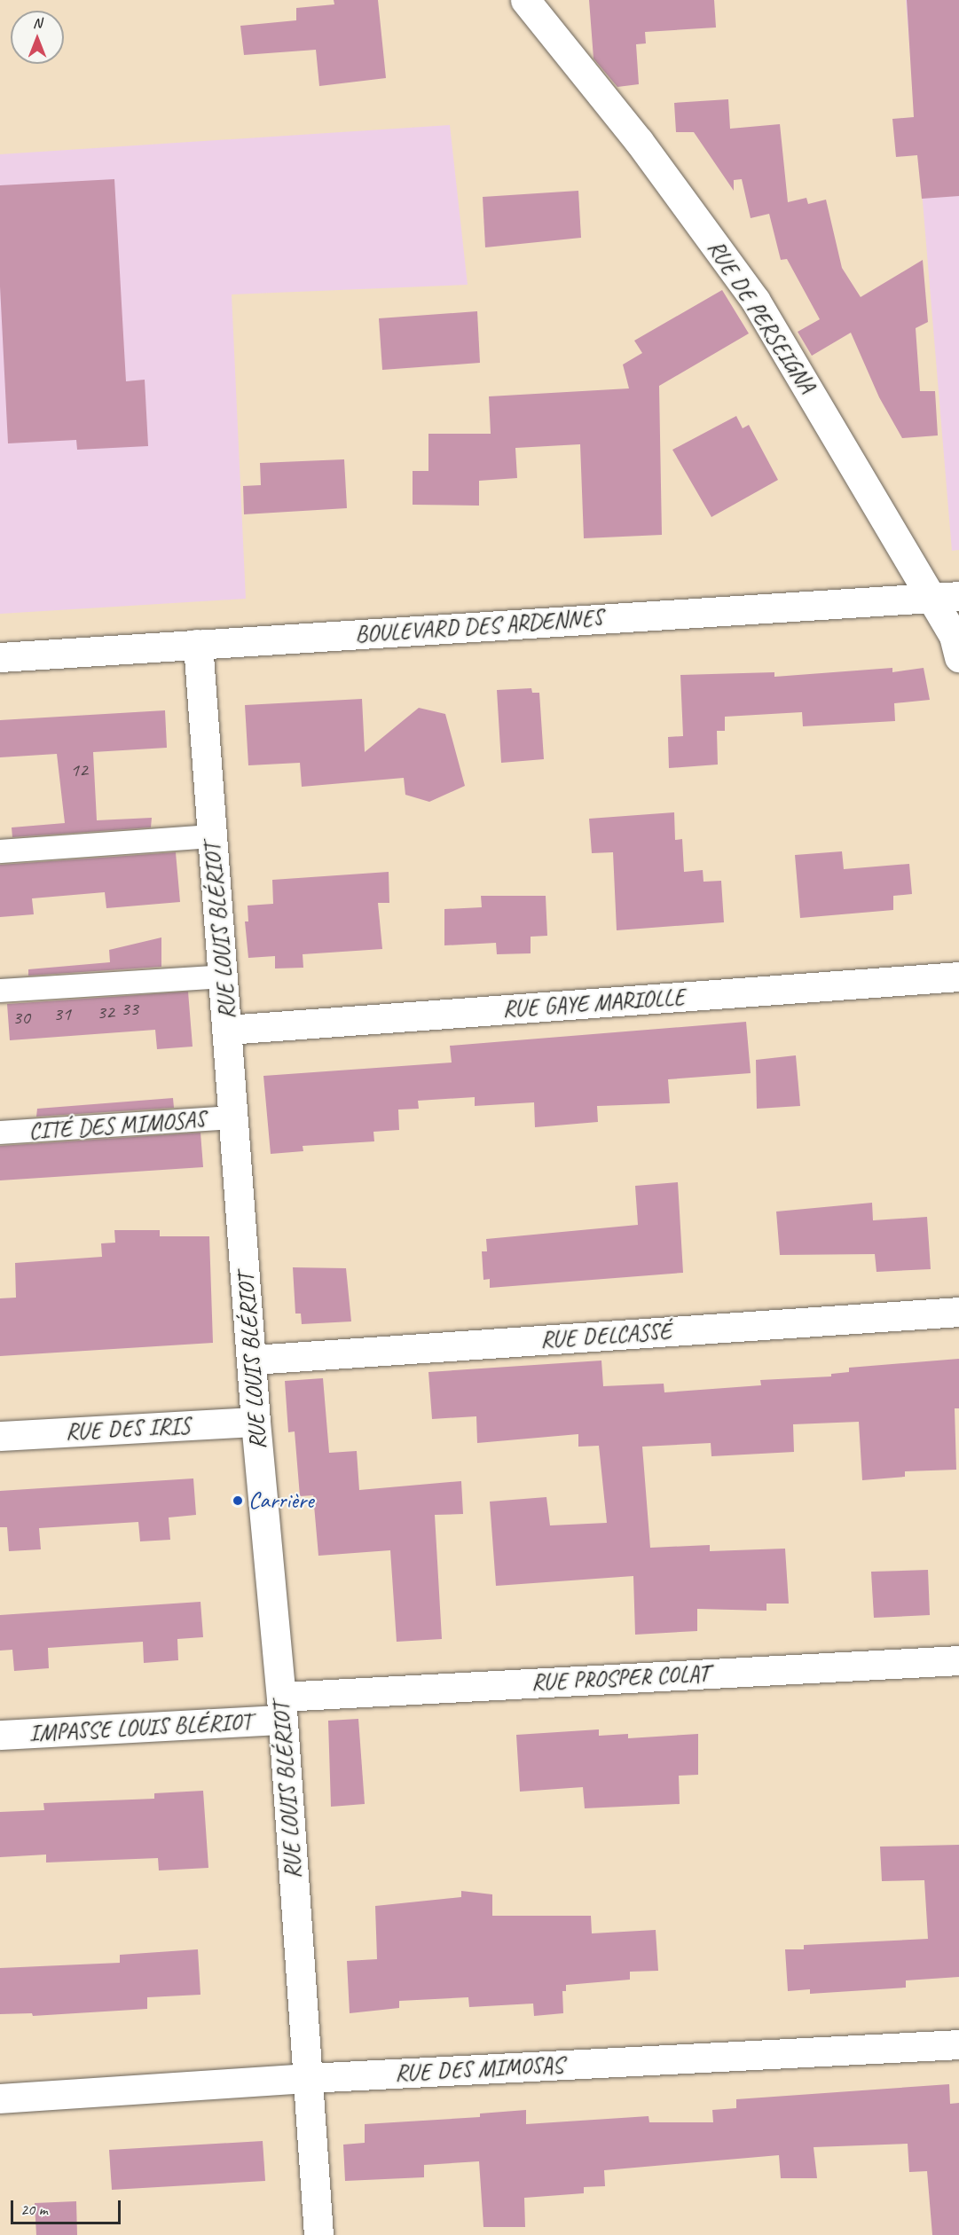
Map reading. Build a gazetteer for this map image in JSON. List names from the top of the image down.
{
  "streets": {
    "street": [
      "RUE DE PERSEIGNA",
      "BOULEVARD DES ARDENNES",
      "RUE LOUIS BLÉRIOT",
      "RUE GAYE MARIOLLE",
      "RUE DELCASSÉ",
      "RUE DES IRIS",
      "RUE PROSPER COLAT",
      "IMPASSE LOUIS BLÉRIOT",
      "RUE DES MIMOSAS"
    ],
    "lane": ["CITÉ DES MIMOSAS"]
  },
  "crossings": [
    ["RUE DE PERSEIGNA", "BOULEVARD DES ARDENNES"],
    ["BOULEVARD DES ARDENNES", "RUE LOUIS BLÉRIOT"],
    ["RUE LOUIS BLÉRIOT", "RUE GAYE MARIOLLE"],
    ["RUE LOUIS BLÉRIOT", "CITÉ DES MIMOSAS"],
    ["RUE LOUIS BLÉRIOT", "RUE DELCASSÉ"],
    ["RUE LOUIS BLÉRIOT", "RUE DES IRIS"],
    ["RUE LOUIS BLÉRIOT", "RUE PROSPER COLAT"],
    ["RUE LOUIS BLÉRIOT", "IMPASSE LOUIS BLÉRIOT"],
    ["RUE LOUIS BLÉRIOT", "RUE DES MIMOSAS"],
    ["RUE PROSPER COLAT", "IMPASSE LOUIS BLÉRIOT"]
  ],
  "places": ["Carrière"],
  "house_numbers": [
    "12",
    "33",
    "32",
    "31",
    "30"
  ],
  "scale_bar": "20 m",
  "north": "top"
}
